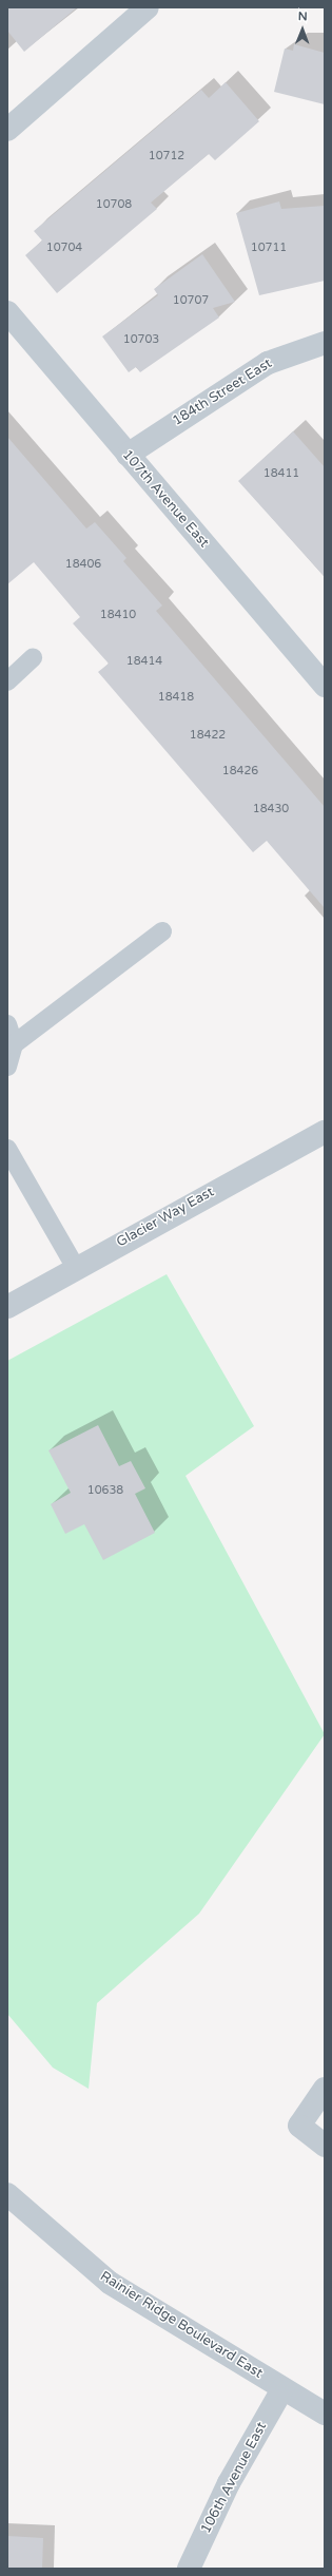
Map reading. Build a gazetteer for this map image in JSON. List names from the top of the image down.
{
  "streets": {
    "street": [
      "184th Street East",
      "107th Avenue East",
      "Glacier Way East",
      "Rainier Ridge Boulevard East",
      "106th Avenue East"
    ]
  },
  "crossings": [
    ["184th Street East", "107th Avenue East"],
    ["Rainier Ridge Boulevard East", "106th Avenue East"]
  ],
  "house_numbers": [
    "10712",
    "10708",
    "10704",
    "10711",
    "10707",
    "10703",
    "18411",
    "18406",
    "18410",
    "18414",
    "18418",
    "18422",
    "18426",
    "18430",
    "10638"
  ],
  "north": "top"
}
